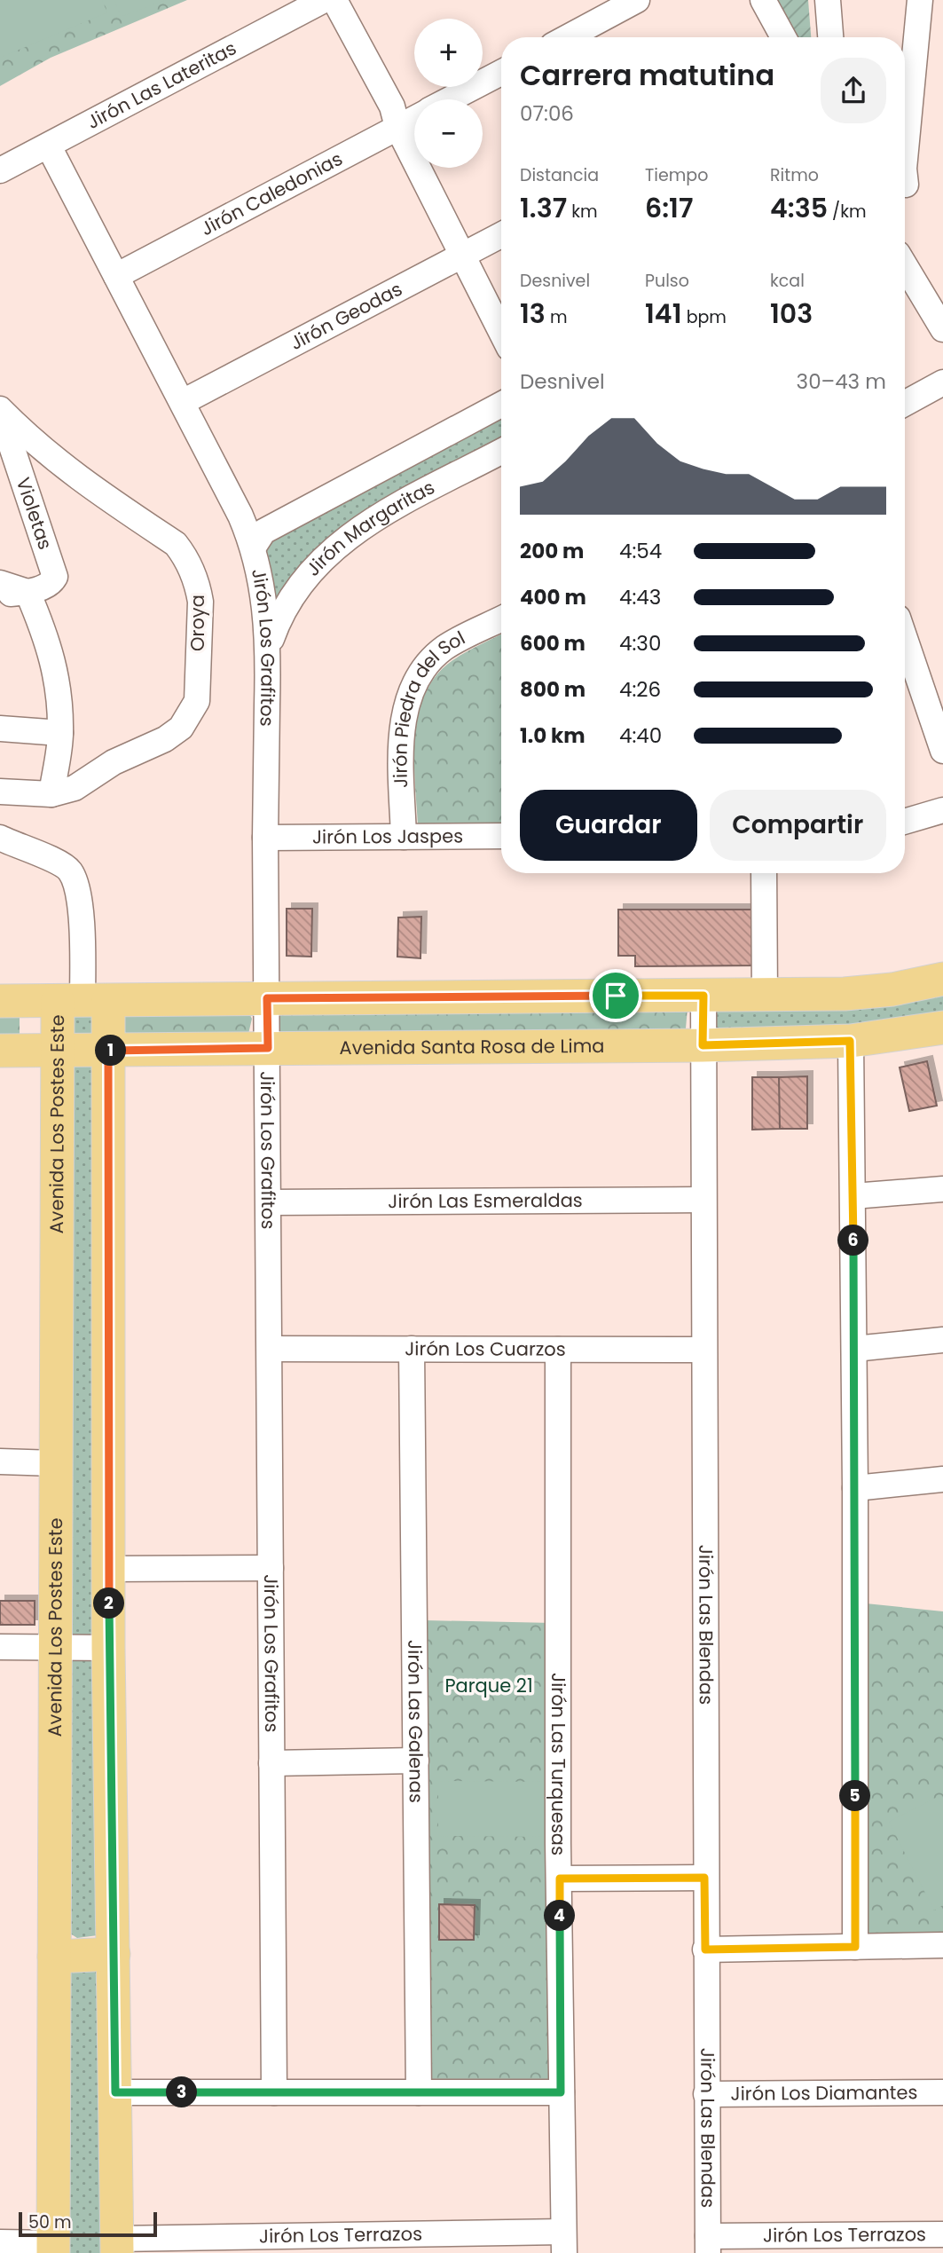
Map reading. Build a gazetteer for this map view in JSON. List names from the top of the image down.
{
  "streets": {
    "main road": ["Avenida Santa Rosa de Lima", "Avenida Los Postes Este"],
    "street": [
      "Jirón Las Lateritas",
      "Jirón Caledonias",
      "Jirón Geodas",
      "Violetas",
      "Jirón Margaritas",
      "Oroya",
      "Jirón Los Grafitos",
      "Jirón Piedra del Sol",
      "Jirón Los Jaspes",
      "Jirón Las Esmeraldas",
      "Jirón Los Cuarzos",
      "Jirón Las Blendas",
      "Jirón Las Galenas",
      "Jirón Las Turquesas",
      "Jirón Los Diamantes",
      "Jirón Los Terrazos"
    ]
  },
  "crossings": [
    ["Jirón Las Lateritas", "Jirón Los Grafitos"],
    ["Jirón Caledonias", "Jirón Los Grafitos"],
    ["Jirón Geodas", "Jirón Los Grafitos"],
    ["Violetas", "Oroya"],
    ["Jirón Margaritas", "Jirón Los Grafitos"],
    ["Jirón Los Grafitos", "Jirón Los Jaspes"],
    ["Jirón Los Grafitos", "Avenida Santa Rosa de Lima"],
    ["Jirón Los Grafitos", "Jirón Las Esmeraldas"],
    ["Jirón Los Grafitos", "Jirón Los Cuarzos"],
    ["Jirón Piedra del Sol", "Jirón Los Jaspes"],
    ["Avenida Santa Rosa de Lima", "Avenida Los Postes Este"],
    ["Avenida Santa Rosa de Lima", "Jirón Las Blendas"],
    ["Jirón Las Esmeraldas", "Jirón Las Blendas"],
    ["Jirón Los Cuarzos", "Jirón Las Blendas"],
    ["Jirón Los Cuarzos", "Jirón Las Galenas"],
    ["Jirón Los Cuarzos", "Jirón Las Turquesas"],
    ["Jirón Las Blendas", "Jirón Los Diamantes"],
    ["Jirón Las Blendas", "Jirón Los Terrazos"],
    ["Jirón Las Turquesas", "Jirón Los Terrazos"]
  ],
  "parks": ["Parque 21"],
  "scale_bar": "50 m",
  "page": {
    "map_buttons": ["+", "−"],
    "heading": ["Carrera matutina", "07:06"],
    "stats": [
      ["Distancia", "1.37 km"],
      ["Tiempo", "6:17"],
      ["Ritmo", "4:35 /km"],
      ["Desnivel", "13 m"],
      ["Pulso", "141 bpm"],
      ["kcal", "103"]
    ],
    "chart": ["Desnivel", "30–43 m"],
    "list": [
      {
        "name": "200 m",
        "note": "4:54"
      },
      {
        "name": "400 m",
        "note": "4:43"
      },
      {
        "name": "600 m",
        "note": "4:30"
      },
      {
        "name": "800 m",
        "note": "4:26"
      },
      {
        "name": "1.0 km",
        "note": "4:40"
      }
    ],
    "buttons": ["Guardar", "Compartir"],
    "pins": [
      "1",
      "6",
      "2",
      "5",
      "4",
      "3"
    ],
    "scale": "50 m"
  }
}
